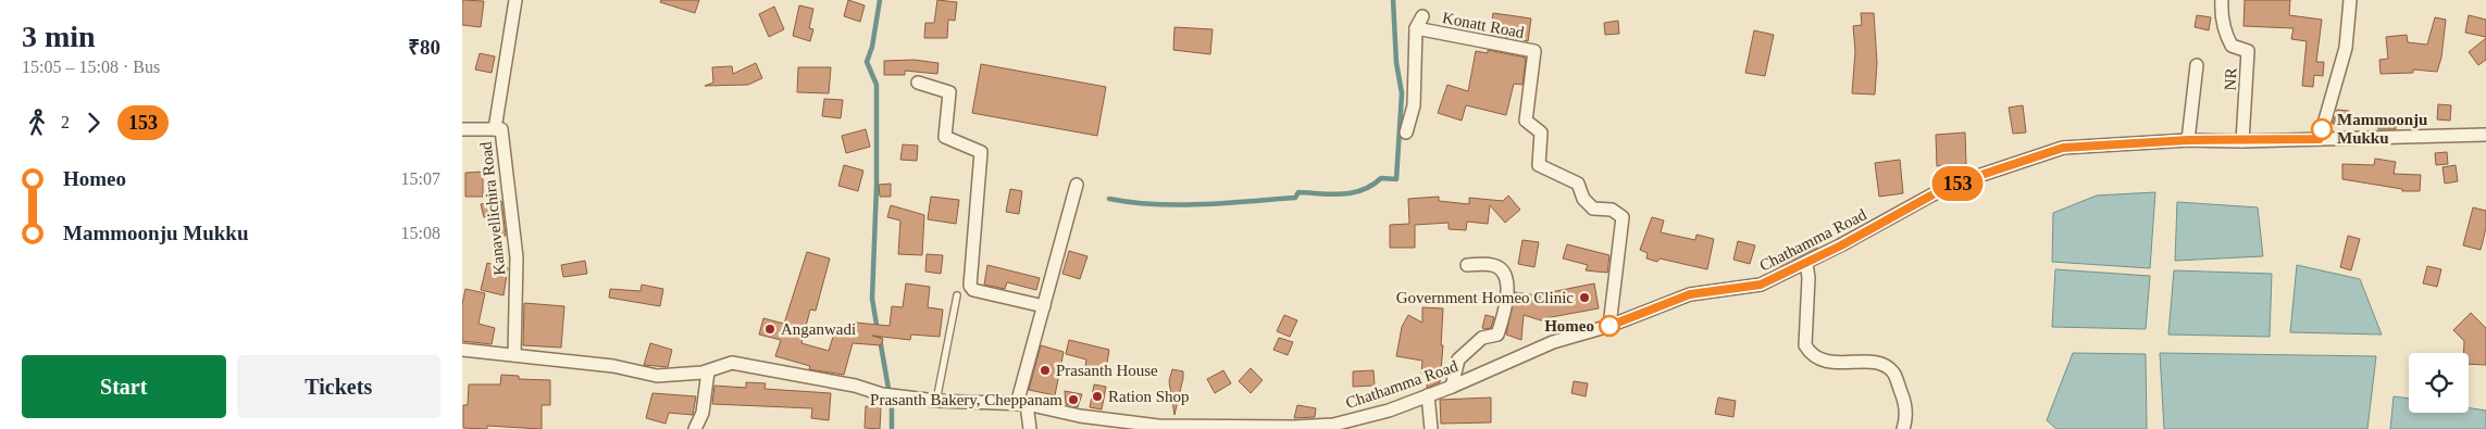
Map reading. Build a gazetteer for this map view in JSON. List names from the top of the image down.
{
  "streets": {
    "street": [
      "Konatt Road",
      "NR",
      "Kanavellichira Road",
      "Chathamma Road"
    ]
  },
  "crossings": [
    ["Konatt Road", "Chathamma Road"],
    ["NR", "Chathamma Road"],
    ["Kanavellichira Road", "Chathamma Road"]
  ],
  "places": [
    "Mammoonju Mukku",
    "Government Homeo Clinic",
    "Homeo",
    "Anganwadi",
    "Prasanth House",
    "Ration Shop",
    "Prasanth Bakery, Cheppanam"
  ],
  "lines": ["bus line 153"],
  "page": {
    "heading": ["3 min", "15:05 – 15:08 · Bus", "₹80"],
    "on_map": "153",
    "legs": ["2", "153"],
    "list": [
      {
        "name": "Homeo",
        "value": "15:07"
      },
      {
        "name": "Mammoonju Mukku",
        "value": "15:08"
      }
    ],
    "buttons": ["Start", "Tickets"]
  }
}
